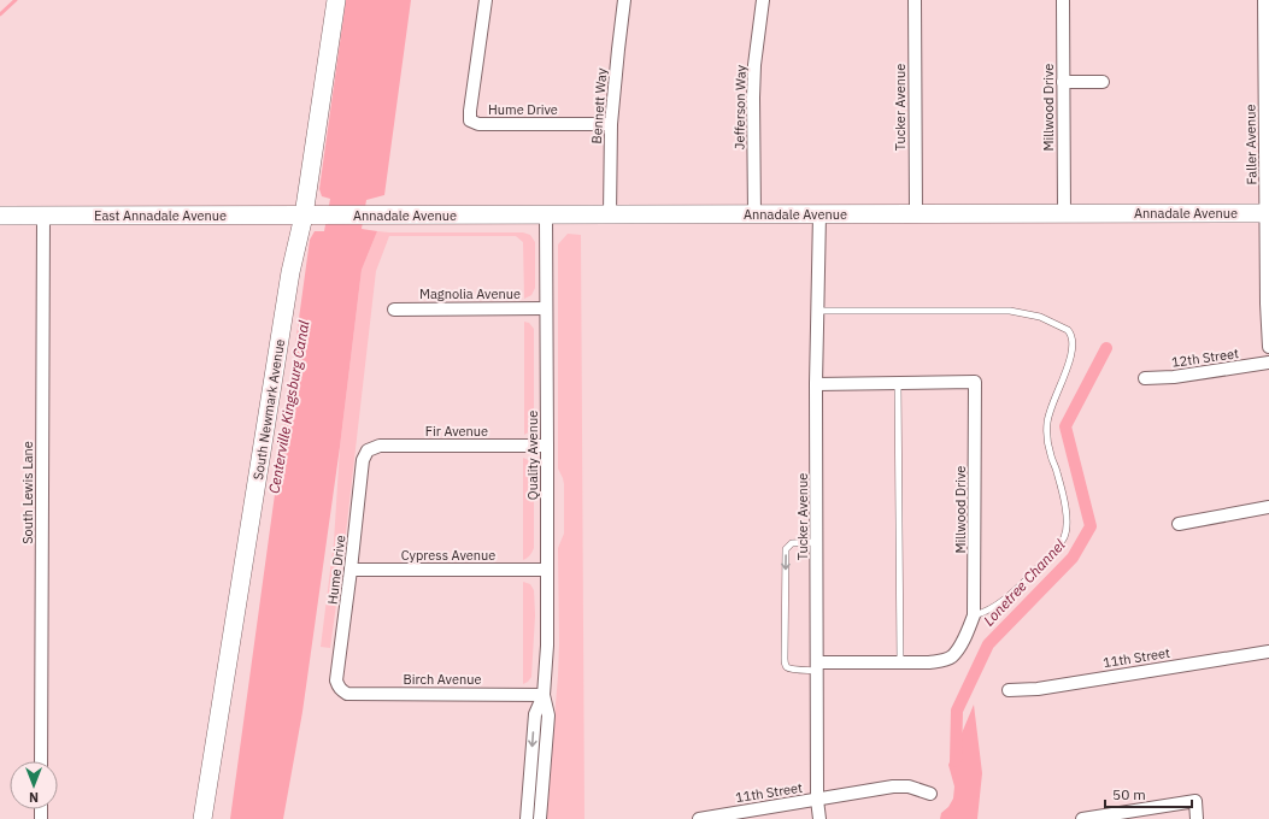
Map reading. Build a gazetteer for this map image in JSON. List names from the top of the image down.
{
  "streets": {
    "street": [
      "Bennett Way",
      "Jefferson Way",
      "Tucker Avenue",
      "Millwood Drive",
      "Hume Drive",
      "Faller Avenue",
      "Annadale Avenue",
      "East Annadale Avenue",
      "Magnolia Avenue",
      "12th Street",
      "South Newmark Avenue",
      "Fir Avenue",
      "Quality Avenue",
      "South Lewis Lane",
      "Cypress Avenue",
      "11th Street",
      "Birch Avenue"
    ]
  },
  "crossings": [
    ["Bennett Way", "Hume Drive"],
    ["Bennett Way", "Annadale Avenue"],
    ["Jefferson Way", "Annadale Avenue"],
    ["Tucker Avenue", "Millwood Drive"],
    ["Tucker Avenue", "Annadale Avenue"],
    ["Tucker Avenue", "11th Street"],
    ["Millwood Drive", "Annadale Avenue"],
    ["Hume Drive", "Fir Avenue"],
    ["Hume Drive", "Cypress Avenue"],
    ["Hume Drive", "Birch Avenue"],
    ["Faller Avenue", "Annadale Avenue"],
    ["Annadale Avenue", "East Annadale Avenue"],
    ["Annadale Avenue", "South Newmark Avenue"],
    ["Annadale Avenue", "Quality Avenue"],
    ["East Annadale Avenue", "South Newmark Avenue"],
    ["East Annadale Avenue", "South Lewis Lane"],
    ["Magnolia Avenue", "Quality Avenue"],
    ["Fir Avenue", "Quality Avenue"],
    ["Quality Avenue", "Cypress Avenue"],
    ["Quality Avenue", "Birch Avenue"]
  ],
  "water": ["Centerville Kingsburg Canal", "Lonetree Channel"],
  "scale_bar": "50 m",
  "north": "bottom"
}
